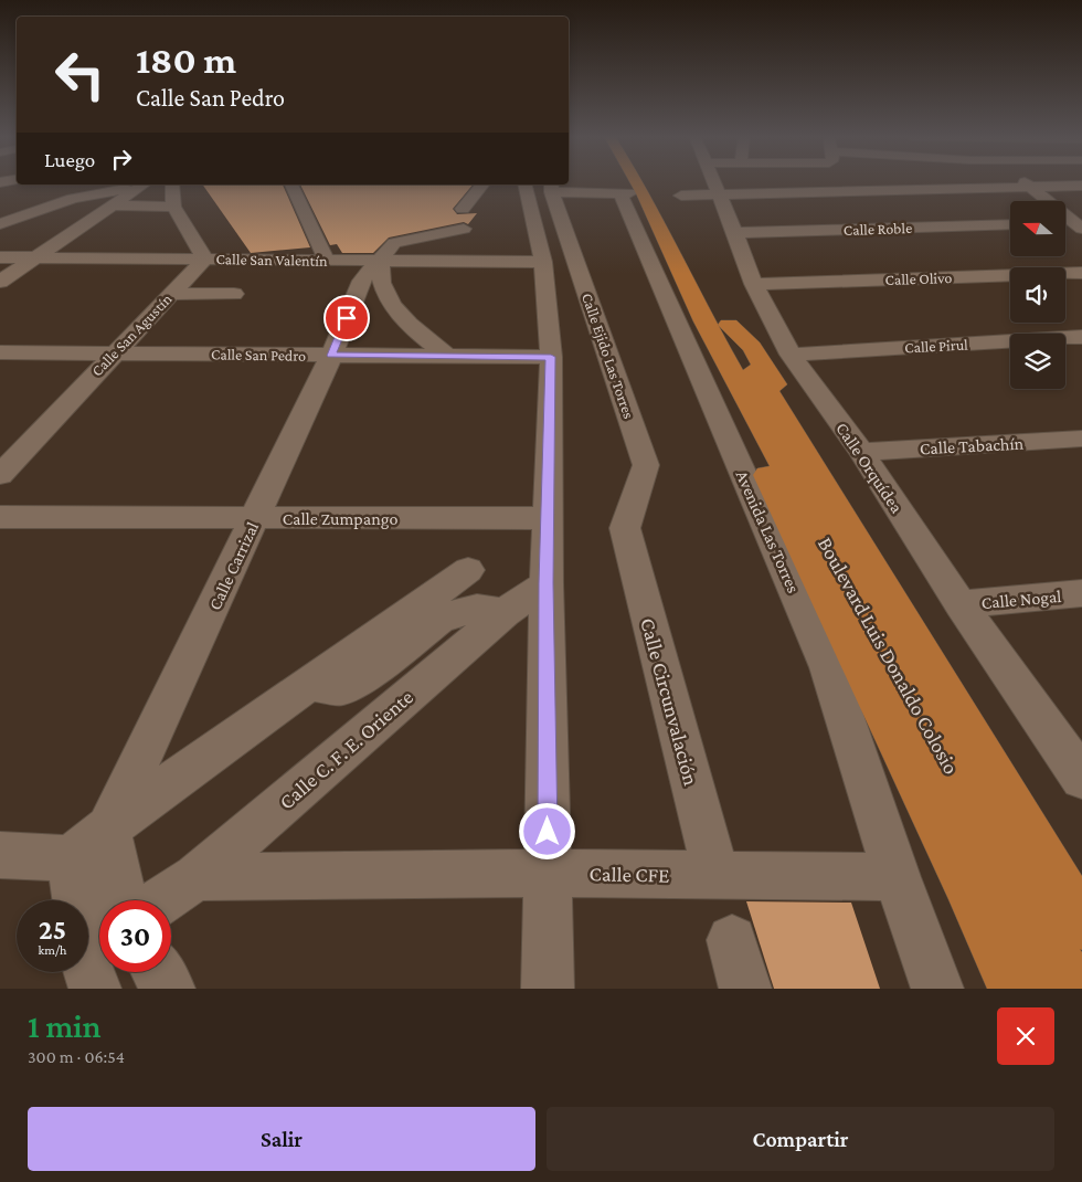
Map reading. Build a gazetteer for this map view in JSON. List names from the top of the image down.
{
  "streets": {
    "highway": ["Boulevard Luis Donaldo Colosio"],
    "street": [
      "Calle Roble",
      "Calle San Valentín",
      "Calle Olivo",
      "Calle San Agustín",
      "Calle Pirul",
      "Calle San Pedro",
      "Calle Ejido Las Torres",
      "Calle Tabachín",
      "Calle Orquídea",
      "Calle Zumpango",
      "Avenida Las Torres",
      "Calle Carrizal",
      "Calle Nogal",
      "Calle Circunvalación",
      "Calle C. F. E. Oriente",
      "Calle CFE"
    ]
  },
  "crossings": [
    ["Calle Roble", "Calle Orquídea"],
    ["Calle San Valentín", "Calle San Agustín"],
    ["Calle San Valentín", "Calle Carrizal"],
    ["Calle Olivo", "Calle Orquídea"],
    ["Calle San Agustín", "Calle San Pedro"],
    ["Calle Pirul", "Calle Orquídea"],
    ["Calle San Pedro", "Calle Carrizal"],
    ["Calle Ejido Las Torres", "Avenida Las Torres"],
    ["Calle Ejido Las Torres", "Calle Circunvalación"],
    ["Calle Tabachín", "Calle Orquídea"],
    ["Calle Orquídea", "Calle Nogal"],
    ["Calle Zumpango", "Calle Carrizal"],
    ["Avenida Las Torres", "Calle CFE"],
    ["Calle Circunvalación", "Calle CFE"],
    ["Calle C. F. E. Oriente", "Calle CFE"]
  ],
  "north": "left",
  "page": {
    "turn": ["180 m", "Calle San Pedro"],
    "then": "Luego",
    "speed": "25 km/h",
    "limit": "30",
    "heading": ["1 min", "300 m · 06:54"],
    "buttons": ["Salir", "Compartir"]
  }
}
